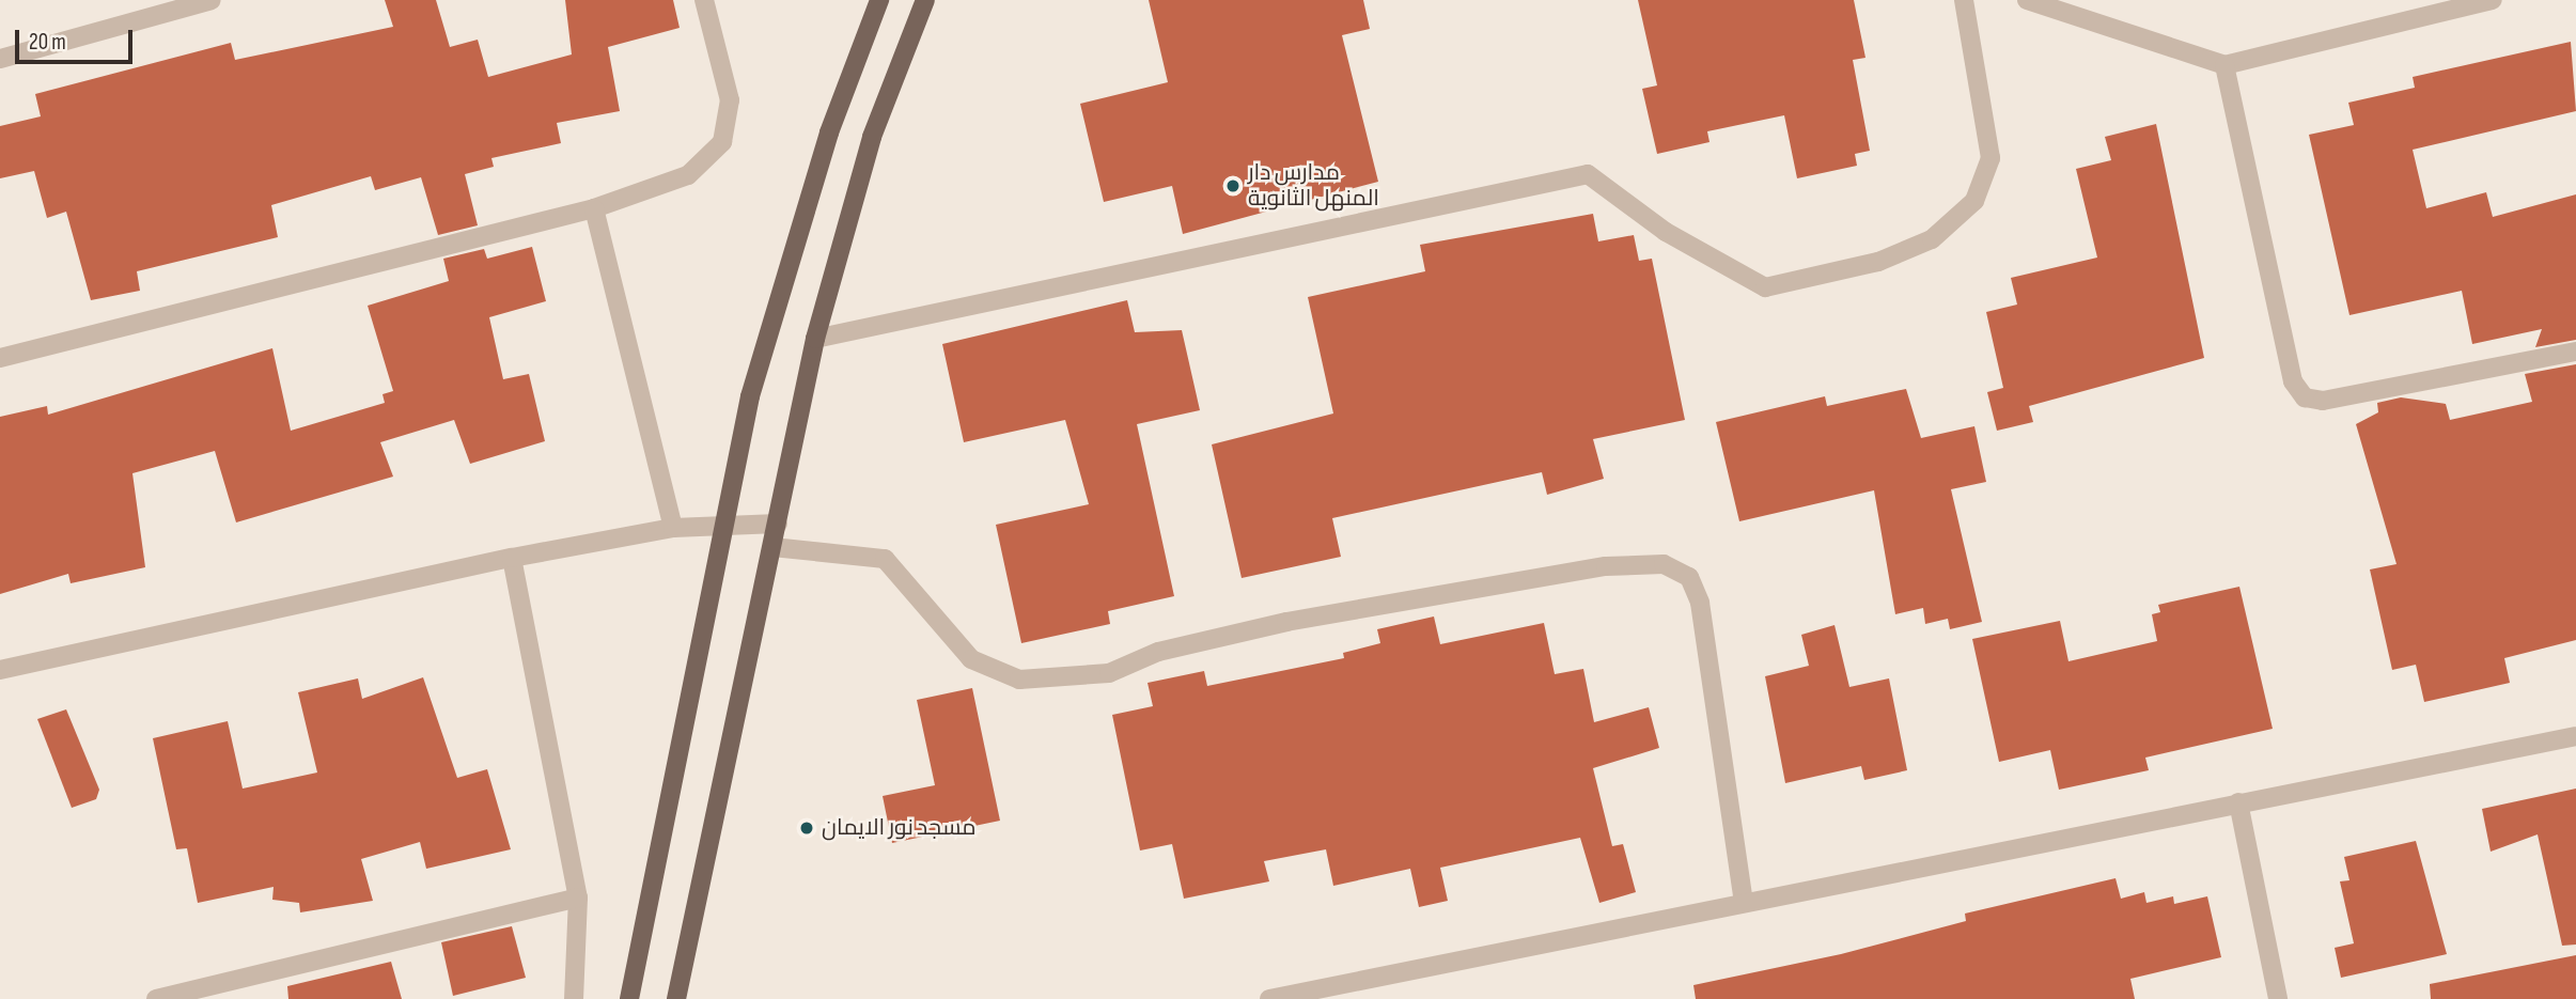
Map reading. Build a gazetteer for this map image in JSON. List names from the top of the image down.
{
  "places": ["مدارس دار المنهل الثانوية", "مسجد نور الايمان"],
  "scale_bar": "20 m"
}
